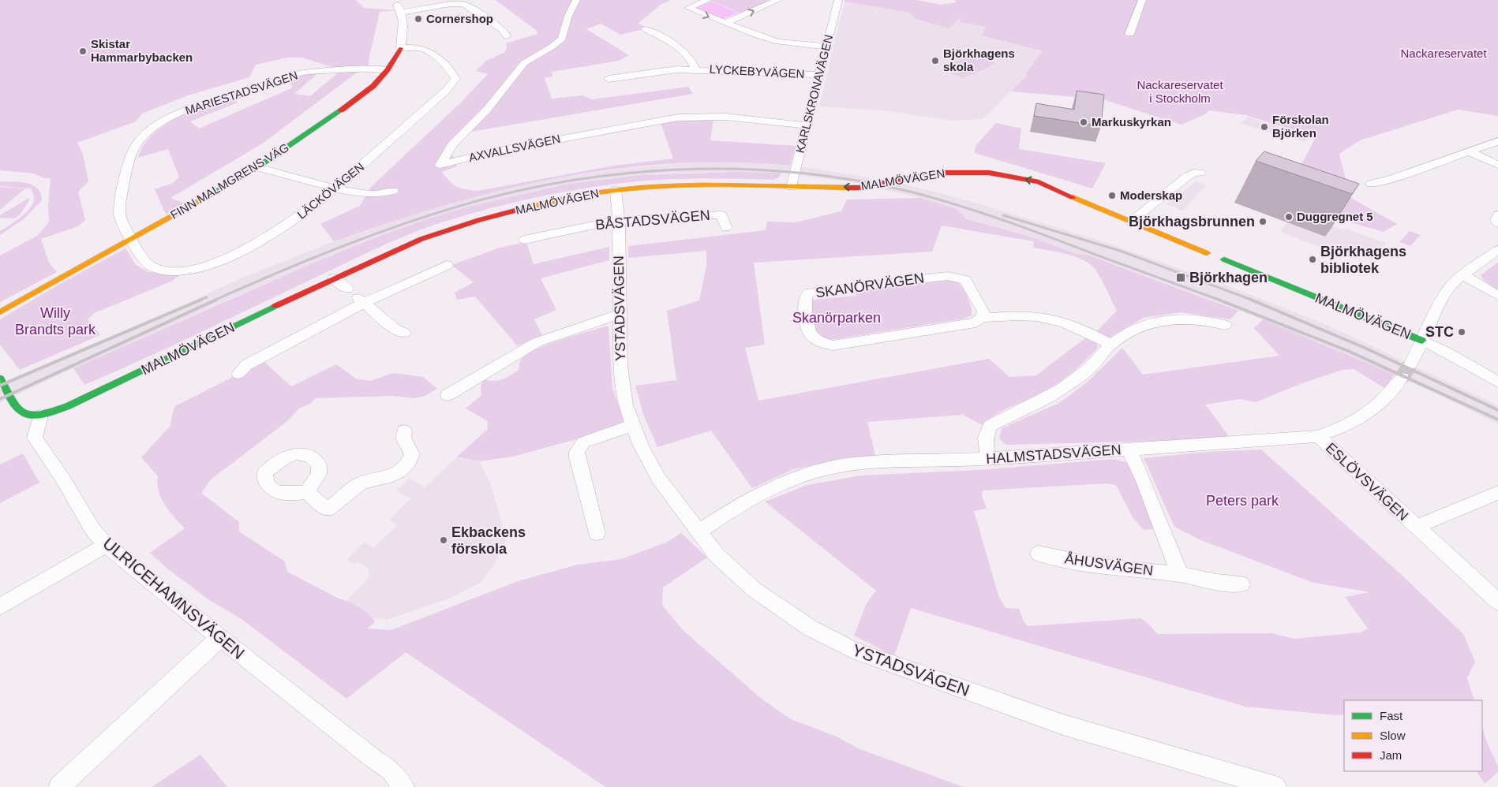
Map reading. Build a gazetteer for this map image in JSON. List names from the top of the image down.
{
  "streets": {
    "street": [
      "LYCKEBYVÄGEN",
      "MARIESTADSVÄGEN",
      "KARLSKRONAVÄGEN",
      "AXVALLSVÄGEN",
      "MALMÖVÄGEN",
      "FINN MALMGRENS VÄG",
      "LÄCKÖVÄGEN",
      "BÅSTADSVÄGEN",
      "SKANÖRVÄGEN",
      "YSTADSVÄGEN",
      "HALMSTADSVÄGEN",
      "ESLÖVSVÄGEN",
      "ÅHUSVÄGEN",
      "ULRICEHAMNSVÄGEN"
    ]
  },
  "crossings": [
    ["LYCKEBYVÄGEN", "KARLSKRONAVÄGEN"],
    ["MARIESTADSVÄGEN", "FINN MALMGRENS VÄG"],
    ["MARIESTADSVÄGEN", "LÄCKÖVÄGEN"],
    ["KARLSKRONAVÄGEN", "AXVALLSVÄGEN"],
    ["KARLSKRONAVÄGEN", "MALMÖVÄGEN"],
    ["MALMÖVÄGEN", "YSTADSVÄGEN"],
    ["MALMÖVÄGEN", "ULRICEHAMNSVÄGEN"],
    ["FINN MALMGRENS VÄG", "LÄCKÖVÄGEN"],
    ["BÅSTADSVÄGEN", "YSTADSVÄGEN"],
    ["YSTADSVÄGEN", "HALMSTADSVÄGEN"],
    ["HALMSTADSVÄGEN", "ESLÖVSVÄGEN"],
    ["HALMSTADSVÄGEN", "ÅHUSVÄGEN"]
  ],
  "parks": [
    "Nackareservatet",
    "Nackareservatet i Stockholm",
    "Willy Brandts park",
    "Skanörparken",
    "Peters park"
  ],
  "places": {
    "other": [
      "Cornershop",
      "Skistar Hammarbybacken",
      "Björkhagens skola",
      "Markuskyrkan",
      "Förskolan Björken",
      "Moderskap",
      "Duggregnet 5",
      "Björkhagsbrunnen",
      "Björkhagens bibliotek",
      "STC",
      "Ekbackens förskola"
    ],
    "transit": ["Björkhagen"]
  },
  "legend": ["Fast", "Slow", "Jam"]
}
